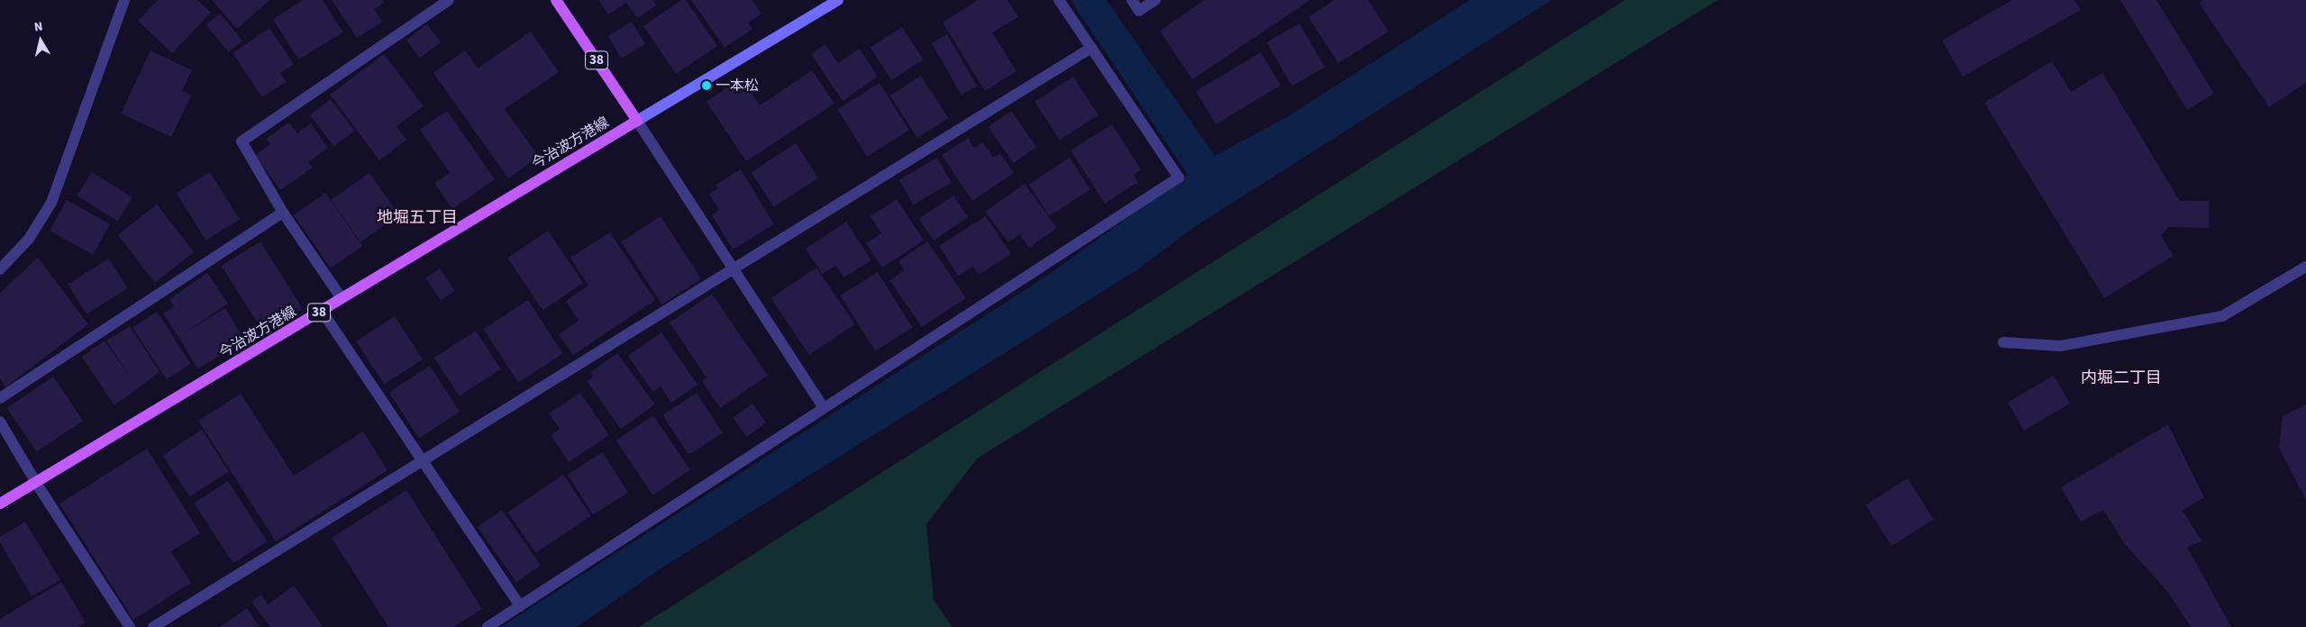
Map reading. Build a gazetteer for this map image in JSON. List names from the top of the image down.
{
  "streets": {
    "main road": ["38", "今治波方港線"]
  },
  "crossings": [
    ["38", "今治波方港線"]
  ],
  "districts": ["地堀五丁目", "内堀二丁目"],
  "places": ["一本松"],
  "north": "top"
}
